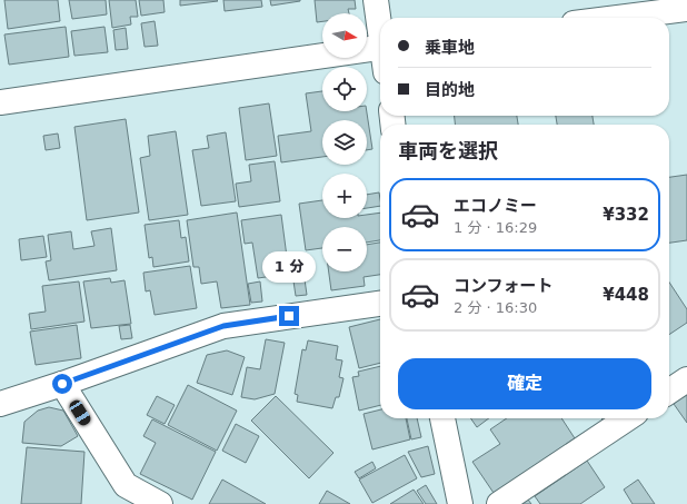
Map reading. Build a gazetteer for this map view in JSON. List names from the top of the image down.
{
  "north": "right",
  "page": {
    "map_buttons": ["+", "−"],
    "banner": ["乗車地", "目的地"],
    "heading": "車両を選択",
    "list": [
      {
        "name": "エコノミー",
        "note": "1 分 · 16:29",
        "value": "¥332"
      },
      {
        "name": "コンフォート",
        "note": "2 分 · 16:30",
        "value": "¥448"
      }
    ],
    "bubble": "1 分",
    "buttons": "確定"
  }
}
